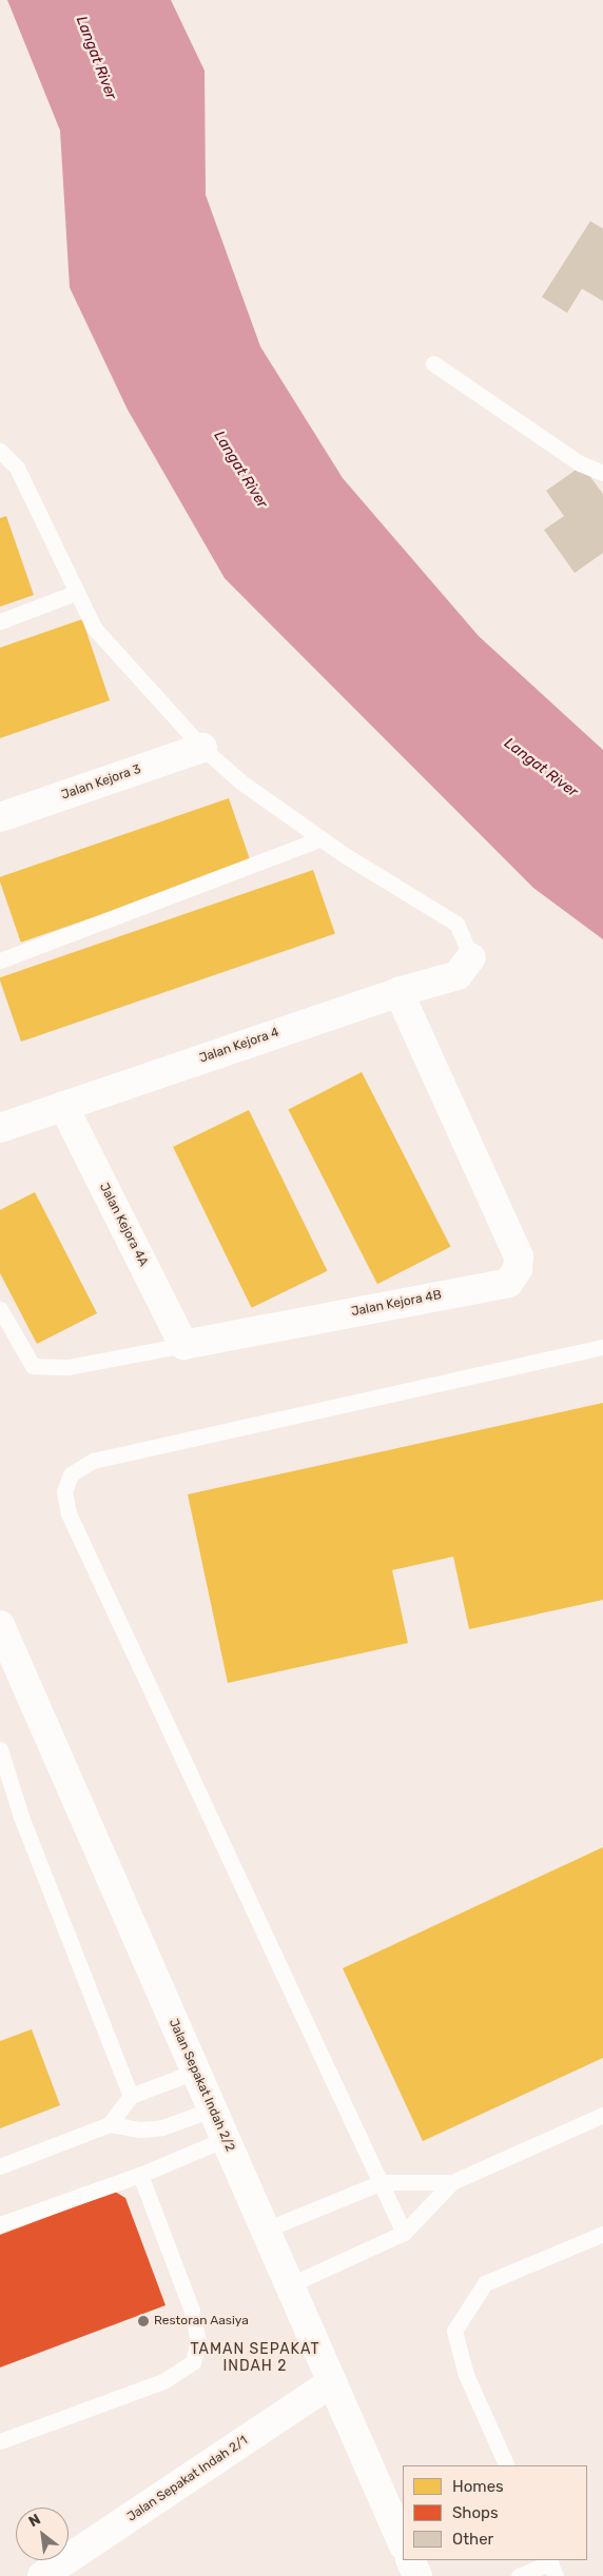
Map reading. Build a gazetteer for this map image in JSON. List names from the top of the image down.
{
  "streets": {
    "street": [
      "Jalan Kejora 3",
      "Jalan Kejora 4",
      "Jalan Kejora 4A",
      "Jalan Kejora 4B",
      "Jalan Sepakat Indah 2/2",
      "Jalan Sepakat Indah 2/1"
    ]
  },
  "crossings": [
    ["Jalan Kejora 4", "Jalan Kejora 4A"],
    ["Jalan Kejora 4", "Jalan Kejora 4B"],
    ["Jalan Kejora 4A", "Jalan Kejora 4B"],
    ["Jalan Sepakat Indah 2/2", "Jalan Sepakat Indah 2/1"]
  ],
  "districts": ["TAMAN SEPAKAT INDAH 2"],
  "water": ["Langat River"],
  "places": ["Restoran Aasiya"],
  "legend": ["Homes", "Shops", "Other"],
  "north": "top left"
}
